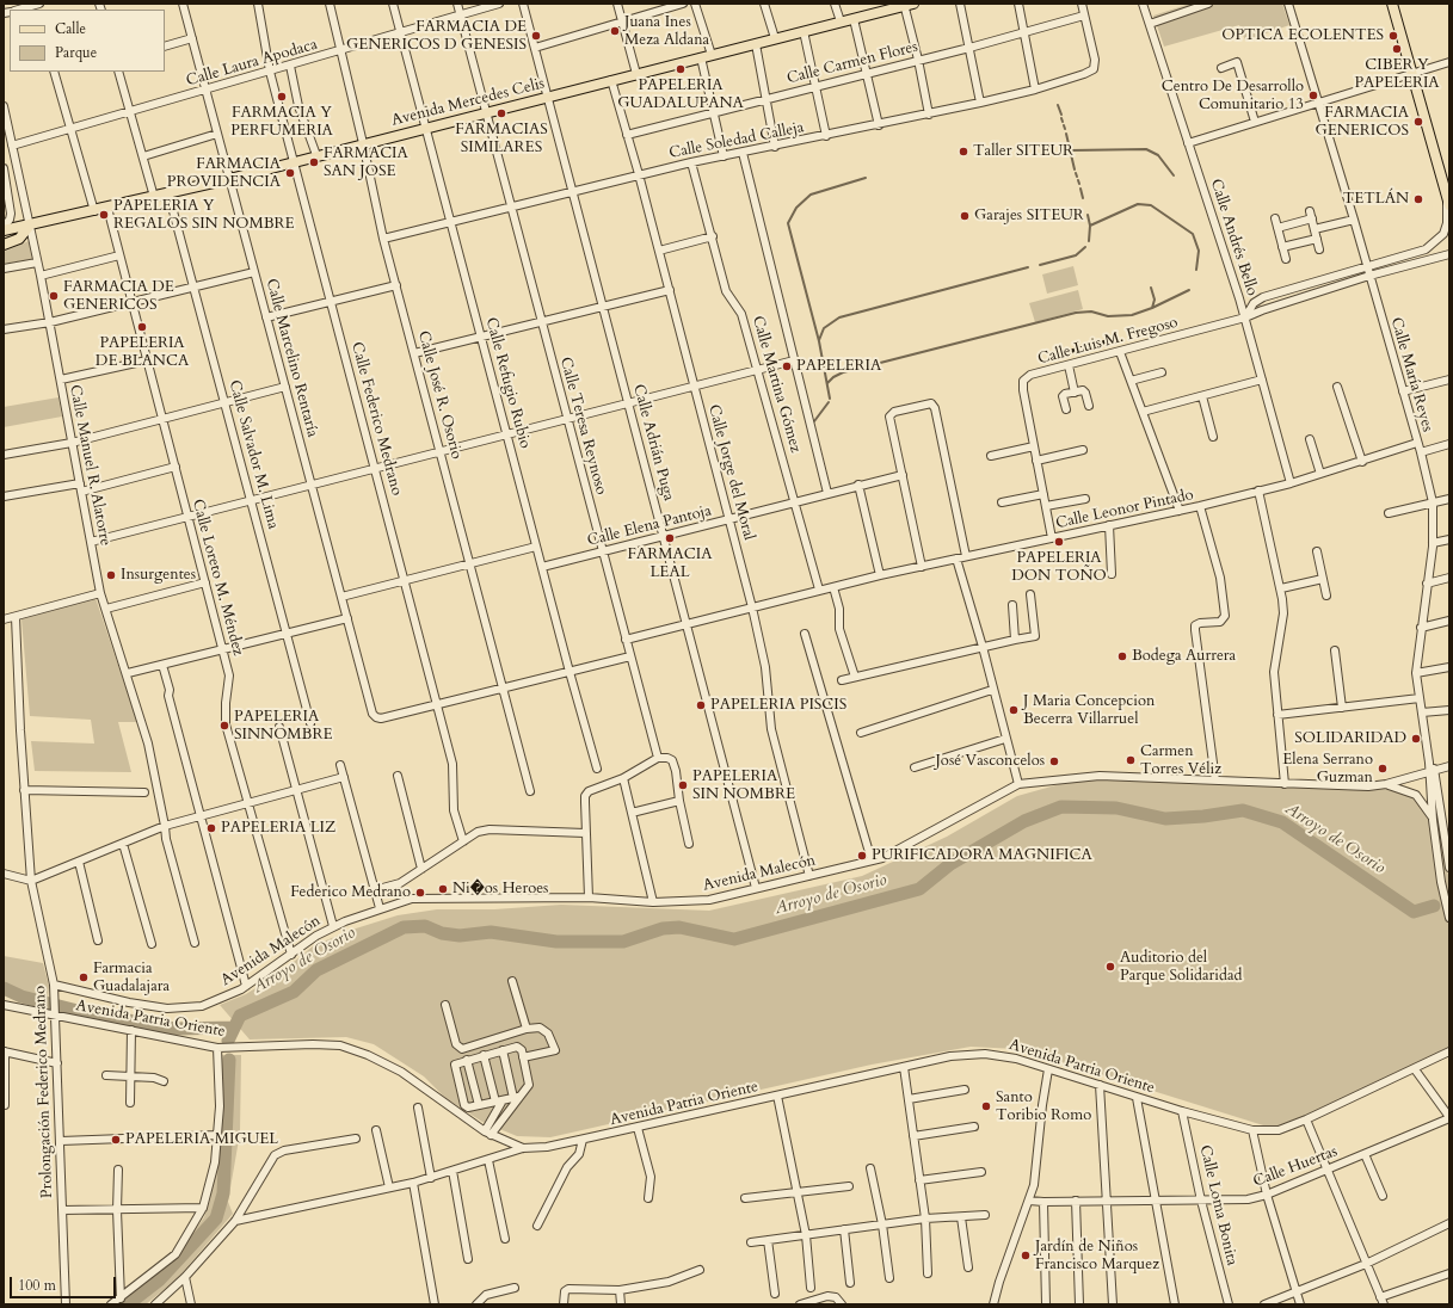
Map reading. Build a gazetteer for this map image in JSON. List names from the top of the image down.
{
  "streets": {
    "main road": ["Avenida Mercedes Celis"],
    "street": [
      "Calle Laura Apodaca",
      "Calle Carmen Flores",
      "Calle Soledad Calleja",
      "Calle Andrés Bello",
      "Calle Luis M. Fregoso",
      "Calle Marcelino Rentaría",
      "Calle María Reyes",
      "Calle Refugio Rubio",
      "Calle Martina Gómez",
      "Calle José R. Osorio",
      "Calle Federico Medrano",
      "Calle Teresa Reynoso",
      "Calle Adrián Puga",
      "Calle Salvador M. Lima",
      "Calle Manuel R. Alatorre",
      "Calle Jorge del Moral",
      "Calle Leonor Pintado",
      "Calle Elena Pantoja",
      "Calle Loreto M. Méndez",
      "Avenida Malecón",
      "Avenida Patria Oriente",
      "Prolongación Federico Medrano",
      "Calle Huertas",
      "Calle Loma Bonita"
    ]
  },
  "crossings": [
    ["Calle Laura Apodaca", "Calle Marcelino Rentaría"],
    ["Calle Laura Apodaca", "Calle Refugio Rubio"],
    ["Calle Laura Apodaca", "Calle José R. Osorio"],
    ["Calle Laura Apodaca", "Calle Federico Medrano"],
    ["Calle Laura Apodaca", "Calle Teresa Reynoso"],
    ["Calle Laura Apodaca", "Calle Manuel R. Alatorre"],
    ["Calle Carmen Flores", "Calle Soledad Calleja"],
    ["Calle Carmen Flores", "Calle Jorge del Moral"],
    ["Avenida Mercedes Celis", "Calle Marcelino Rentaría"],
    ["Avenida Mercedes Celis", "Calle Refugio Rubio"],
    ["Avenida Mercedes Celis", "Calle José R. Osorio"],
    ["Avenida Mercedes Celis", "Calle Federico Medrano"],
    ["Avenida Mercedes Celis", "Calle Teresa Reynoso"],
    ["Avenida Mercedes Celis", "Calle Adrián Puga"],
    ["Avenida Mercedes Celis", "Calle Salvador M. Lima"],
    ["Avenida Mercedes Celis", "Calle Manuel R. Alatorre"],
    ["Avenida Mercedes Celis", "Calle Jorge del Moral"],
    ["Avenida Mercedes Celis", "Calle Loreto M. Méndez"],
    ["Calle Soledad Calleja", "Calle Refugio Rubio"],
    ["Calle Soledad Calleja", "Calle Martina Gómez"],
    ["Calle Soledad Calleja", "Calle José R. Osorio"],
    ["Calle Soledad Calleja", "Calle Teresa Reynoso"],
    ["Calle Soledad Calleja", "Calle Adrián Puga"],
    ["Calle Soledad Calleja", "Calle Jorge del Moral"],
    ["Calle Andrés Bello", "Calle Luis M. Fregoso"],
    ["Calle Andrés Bello", "Calle Leonor Pintado"],
    ["Calle Luis M. Fregoso", "Calle María Reyes"],
    ["Calle Luis M. Fregoso", "Calle Leonor Pintado"],
    ["Calle Marcelino Rentaría", "Calle Federico Medrano"],
    ["Calle María Reyes", "Calle Leonor Pintado"],
    ["Calle María Reyes", "Avenida Malecón"],
    ["Calle Refugio Rubio", "Calle Elena Pantoja"],
    ["Calle Martina Gómez", "Calle Leonor Pintado"],
    ["Calle Martina Gómez", "Calle Elena Pantoja"],
    ["Calle Teresa Reynoso", "Calle Leonor Pintado"],
    ["Calle Teresa Reynoso", "Calle Elena Pantoja"],
    ["Calle Adrián Puga", "Calle Leonor Pintado"],
    ["Calle Adrián Puga", "Calle Elena Pantoja"],
    ["Calle Adrián Puga", "Avenida Malecón"],
    ["Calle Jorge del Moral", "Calle Leonor Pintado"],
    ["Calle Jorge del Moral", "Calle Elena Pantoja"],
    ["Calle Jorge del Moral", "Avenida Malecón"],
    ["Calle Loreto M. Méndez", "Avenida Malecón"],
    ["Avenida Malecón", "Prolongación Federico Medrano"],
    ["Avenida Patria Oriente", "Prolongación Federico Medrano"],
    ["Avenida Patria Oriente", "Calle Loma Bonita"],
    ["Calle Huertas", "Calle Loma Bonita"]
  ],
  "water": ["Arroyo de Osorio"],
  "places": [
    "Juana Ines Meza Aldana",
    "FARMACIA DE GENERICOS D GENESIS",
    "OPTICA ECOLENTES",
    "CIBER Y PAPELERIA",
    "PAPELERIA GUADALUPANA",
    "Centro De Desarrollo Comunitario 13",
    "FARMACIA Y PERFUMERIA",
    "FARMACIAS SIMILARES",
    "FARMACIA GENERICOS",
    "Taller SITEUR",
    "FARMACIA SAN JOSE",
    "FARMACIA PROVIDENCIA",
    "TETLÁN",
    "PAPELERIA Y REGALOS SIN NOMBRE",
    "Garajes SITEUR",
    "FARMACIA DE GENERICOS",
    "PAPELERIA DE BLANCA",
    "PAPELERIA",
    "FARMACIA LEAL",
    "PAPELERIA DON TOÑO",
    "Insurgentes",
    "Bodega Aurrera",
    "PAPELERIA PISCIS",
    "J Maria Concepcion Becerra Villarruel",
    "PAPELERIA SINNOMBRE",
    "SOLIDARIDAD",
    "Carmen Torres Véliz",
    "José Vasconcelos",
    "Elena Serrano Guzman",
    "PAPELERIA SIN NOMBRE",
    "PAPELERIA LIZ",
    "PURIFICADORA MAGNIFICA",
    "Ni�os Heroes",
    "Federico Medrano",
    "Auditorio del Parque Solidaridad",
    "Farmacia Guadalajara",
    "Santo Toribio Romo",
    "PAPELERIA MIGUEL",
    "Jardín de Niños Francisco Marquez"
  ],
  "legend": ["Calle", "Parque"],
  "scale_bar": "100 m"
}
